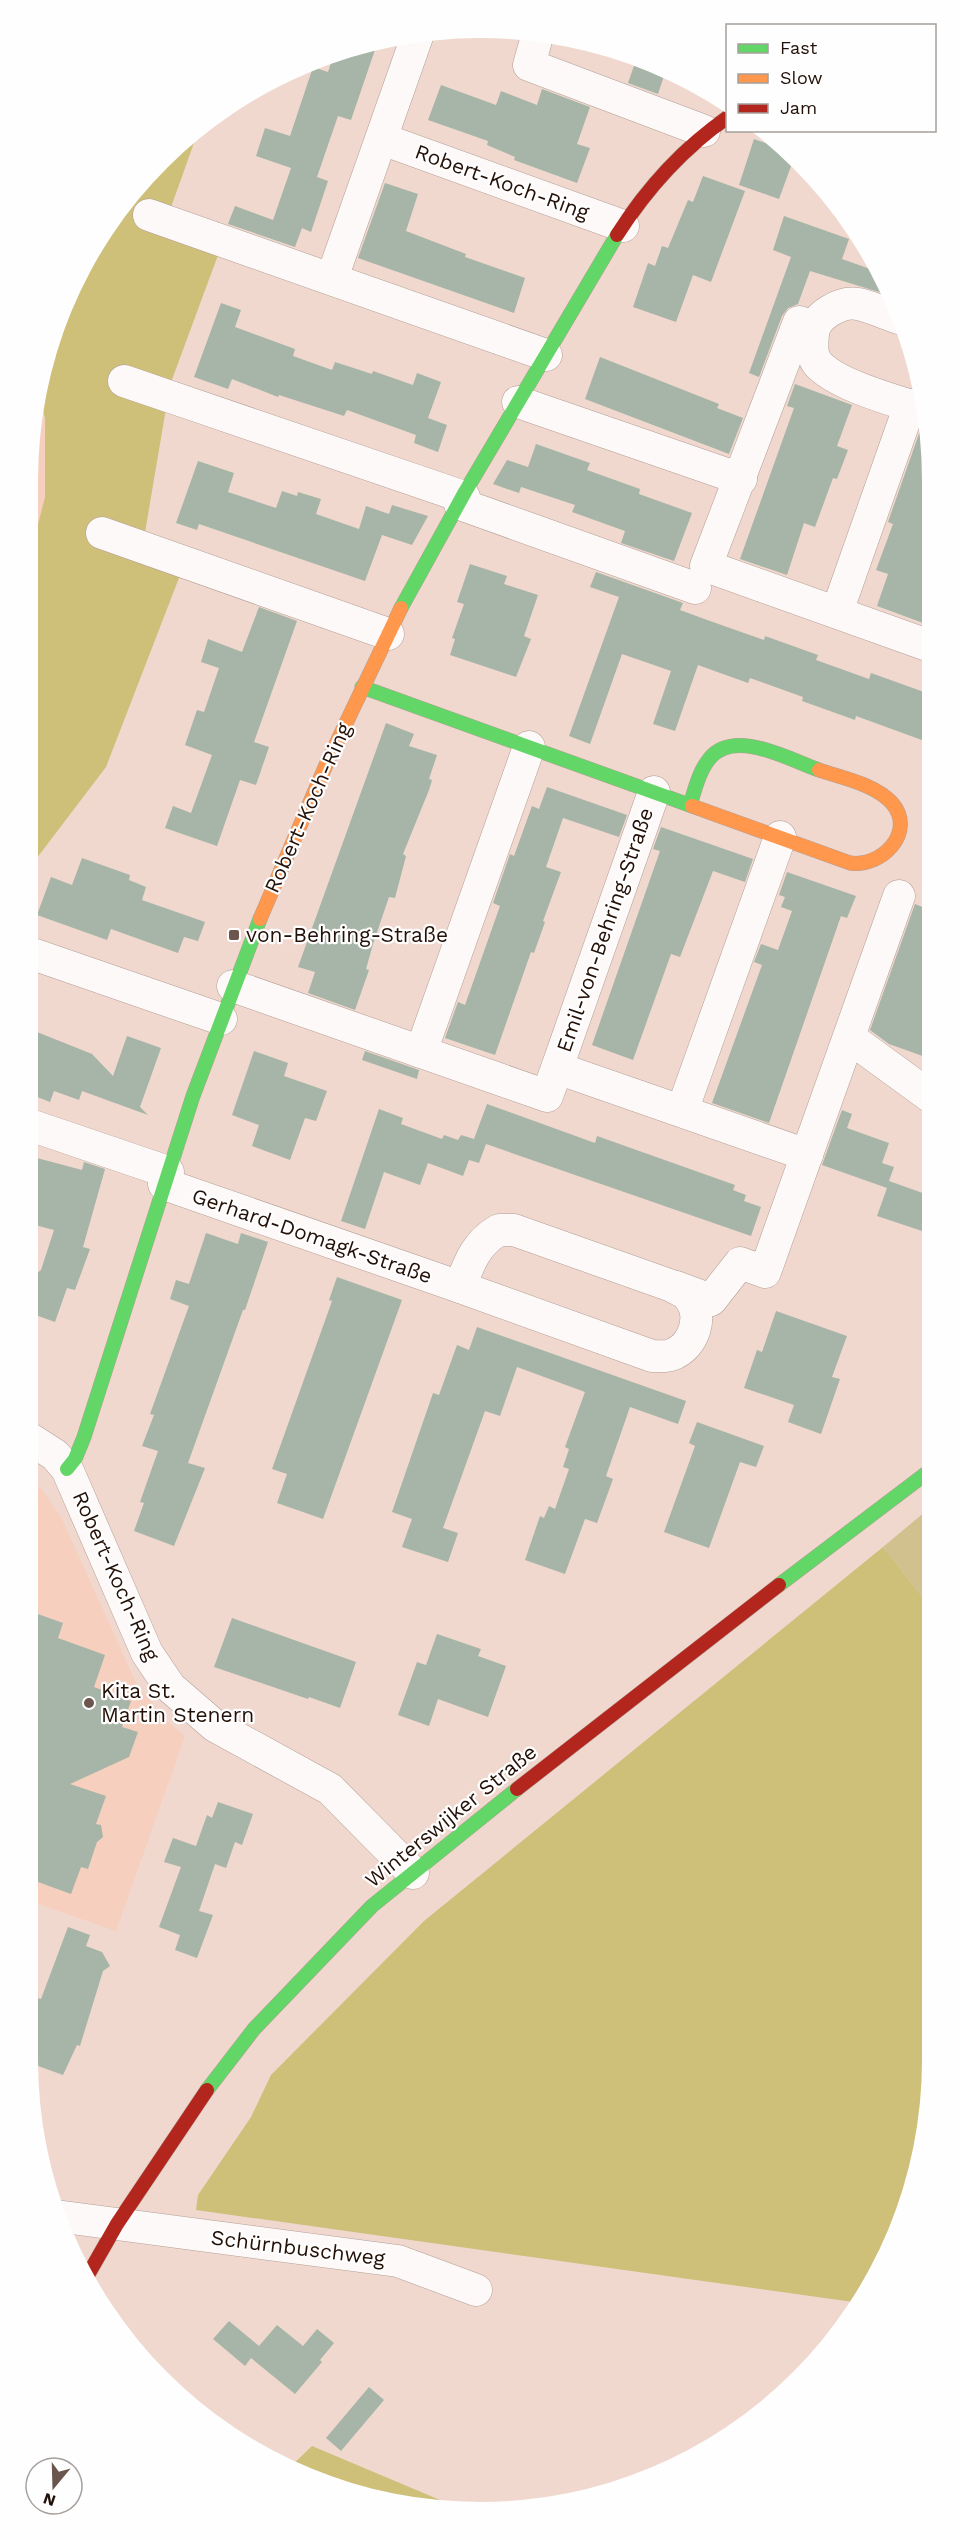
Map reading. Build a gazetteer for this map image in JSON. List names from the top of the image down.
{
  "streets": {
    "street": [
      "Robert-Koch-Ring",
      "Emil-von-Behring-Straße",
      "Gerhard-Domagk-Straße",
      "Winterswijker Straße",
      "Schürnbuschweg"
    ]
  },
  "crossings": [
    ["Robert-Koch-Ring", "Emil-von-Behring-Straße"],
    ["Robert-Koch-Ring", "Gerhard-Domagk-Straße"],
    ["Robert-Koch-Ring", "Winterswijker Straße"],
    ["Emil-von-Behring-Straße", "Gerhard-Domagk-Straße"],
    ["Winterswijker Straße", "Schürnbuschweg"]
  ],
  "places": {
    "transit": ["von-Behring-Straße"],
    "other": ["Kita St. Martin Stenern"]
  },
  "legend": ["Fast", "Slow", "Jam"],
  "north": "bottom"
}
